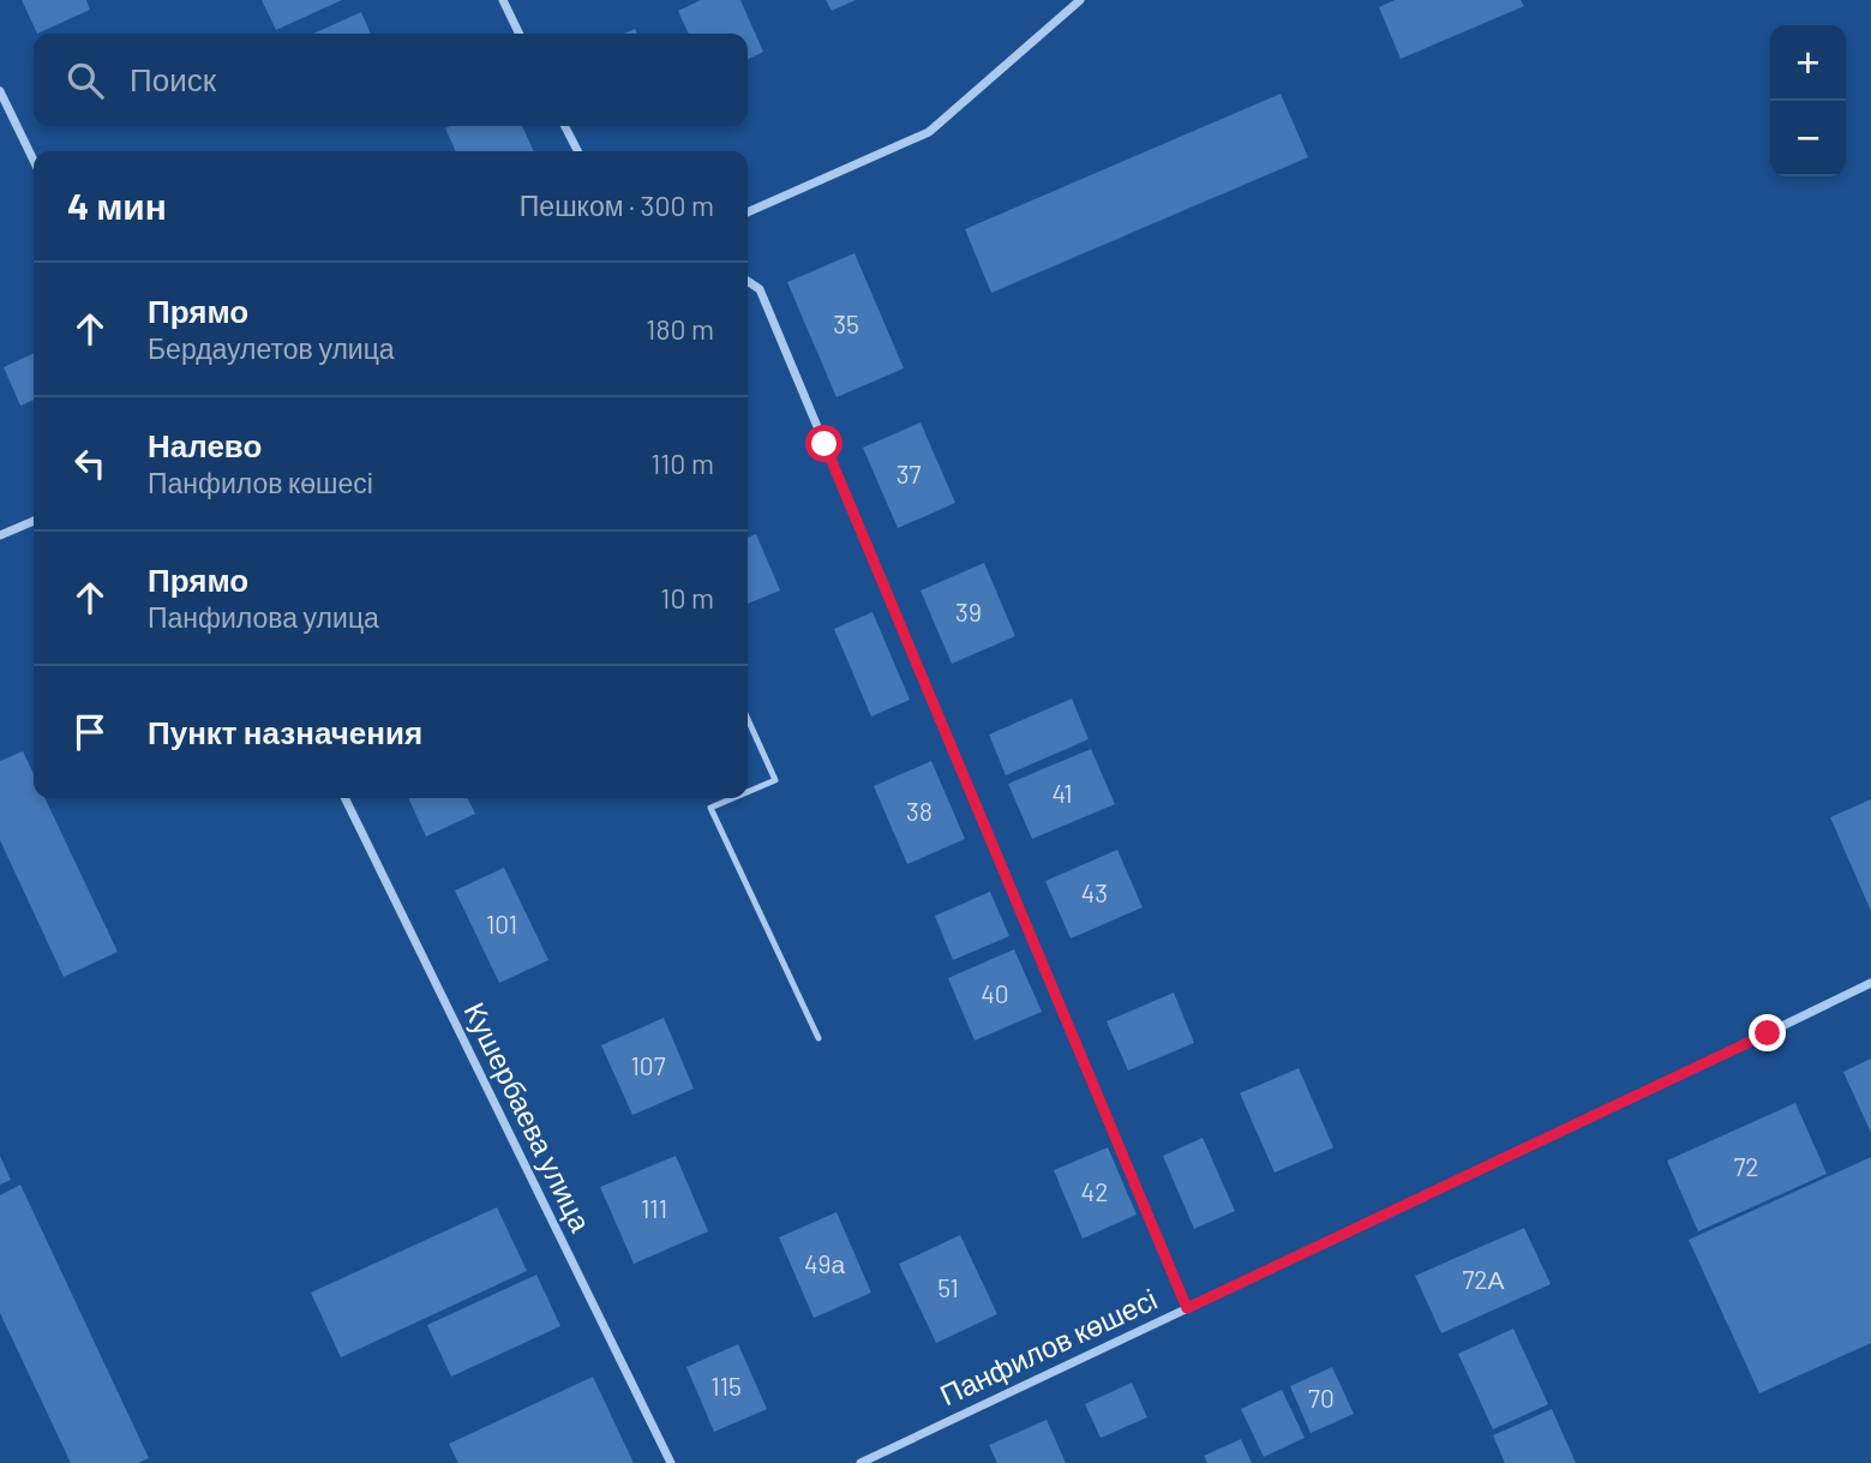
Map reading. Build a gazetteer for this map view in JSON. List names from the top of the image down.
{
  "streets": {
    "street": ["Кушербаева улица", "Панфилов көшесі"]
  },
  "house_numbers": [
    "35",
    "37",
    "39",
    "41",
    "38",
    "43",
    "101",
    "40",
    "107",
    "72",
    "42",
    "111",
    "49а",
    "72А",
    "51",
    "115",
    "70"
  ],
  "page": {
    "map_buttons": ["+", "−"],
    "search": "Поиск",
    "heading": ["4 мин", "Пешком · 300 m"],
    "list": [
      ["Прямо", "Бердаулетов улица", "180 m"],
      ["Налево", "Панфилов көшесі", "110 m"],
      ["Прямо", "Панфилова улица", "10 m"],
      "Пункт назначения"
    ]
  }
}
